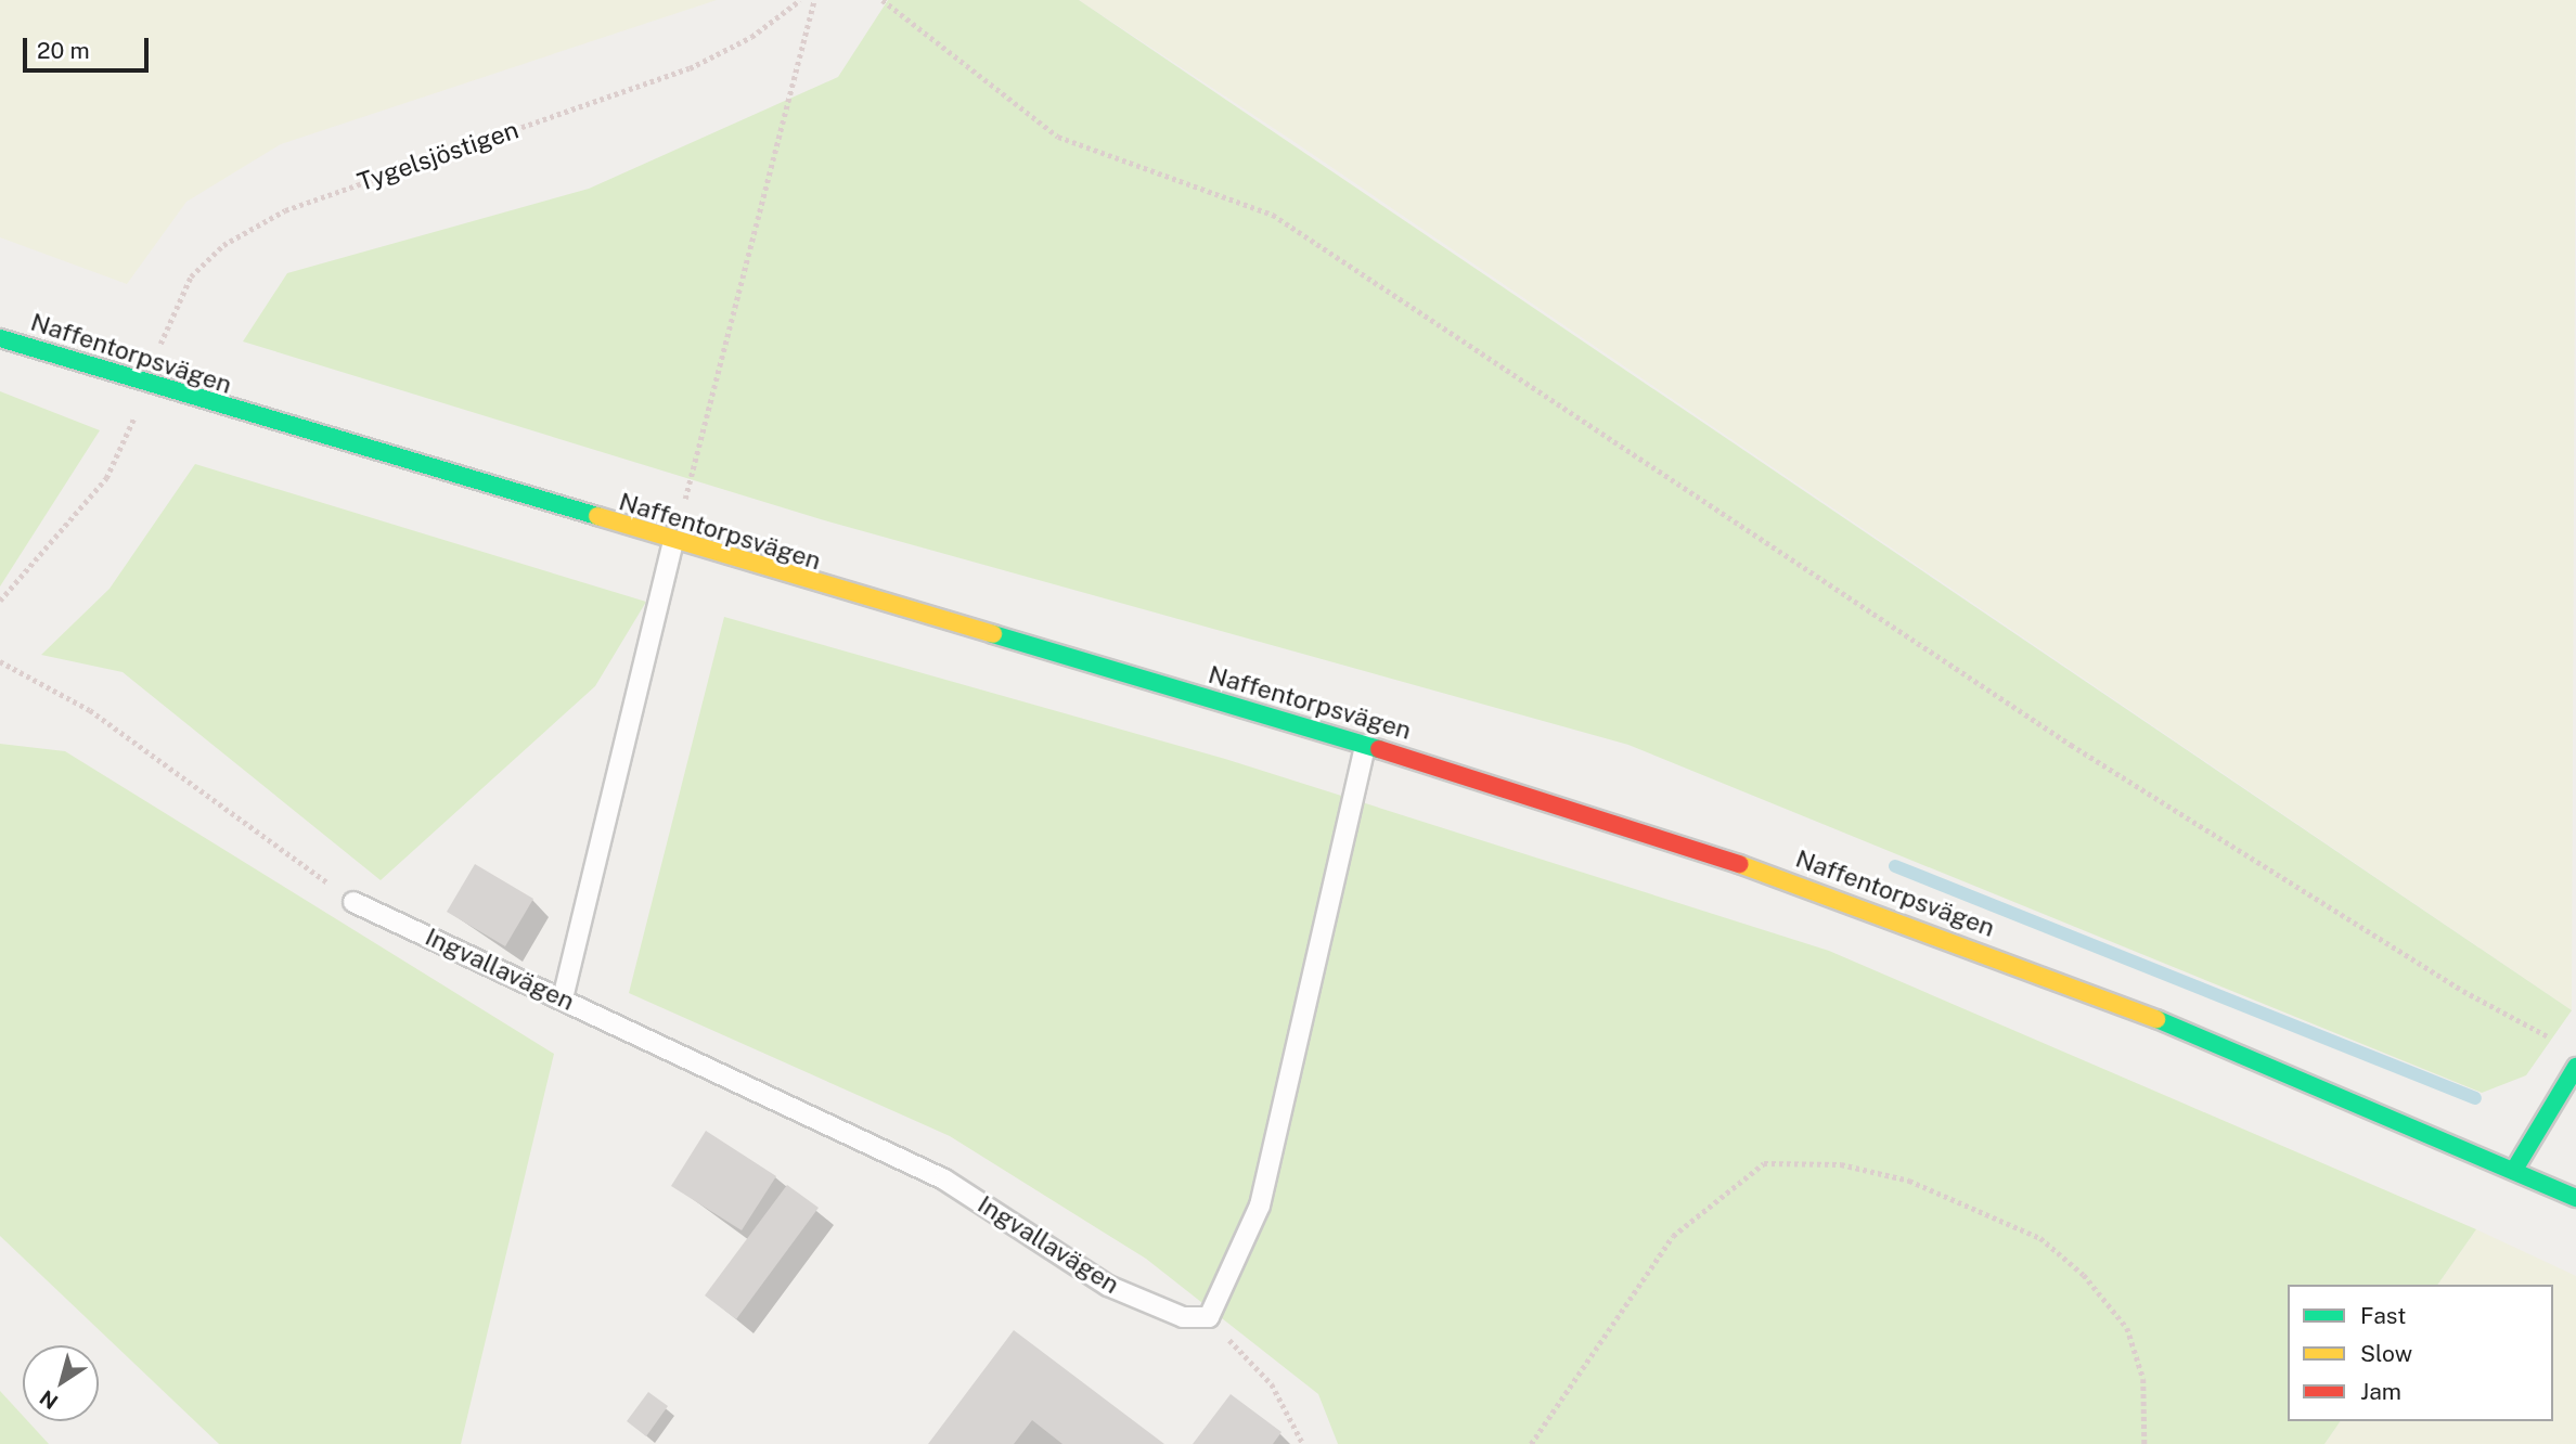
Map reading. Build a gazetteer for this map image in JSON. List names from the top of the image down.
{
  "streets": {
    "street": ["Naffentorpsvägen"],
    "lane": ["Ingvallavägen"],
    "path": ["Tygelsjöstigen"]
  },
  "crossings": [
    ["Tygelsjöstigen", "Naffentorpsvägen"]
  ],
  "legend": ["Fast", "Slow", "Jam"],
  "scale_bar": "20 m",
  "north": "bottom left"
}
